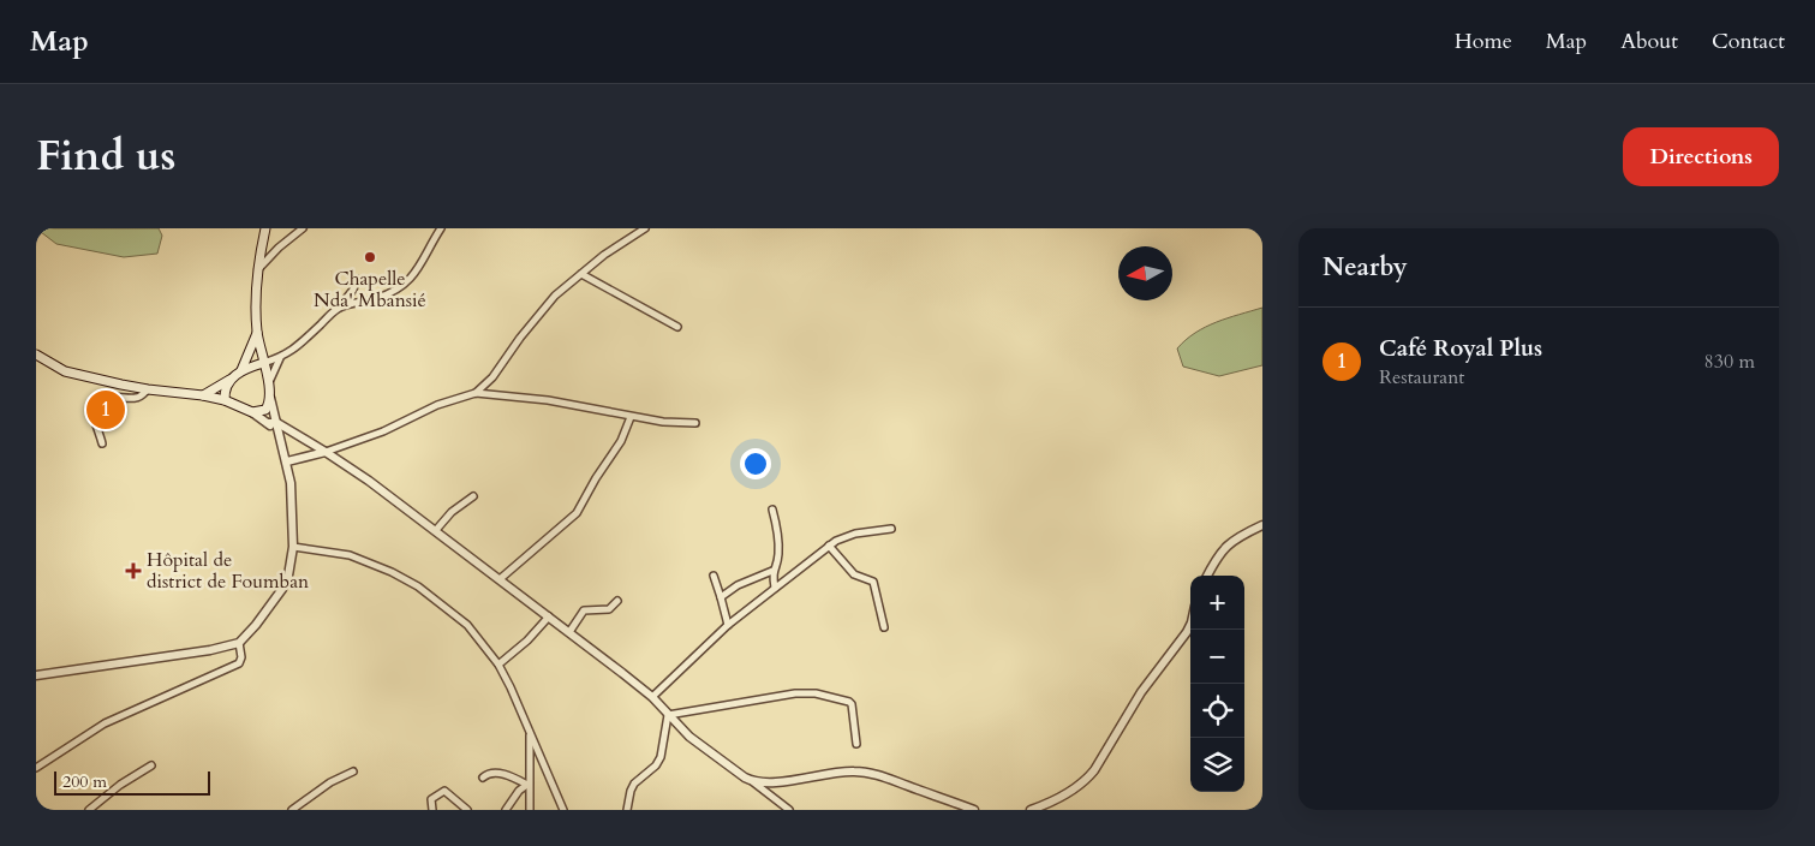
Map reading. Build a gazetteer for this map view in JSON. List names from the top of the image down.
{
  "places": {
    "other": ["Chapelle Nda' Mbansié"],
    "health": ["Hôpital de district de Foumban"]
  },
  "scale_bar": "200 m",
  "north": "left",
  "page": {
    "header": "Map",
    "nav": [
      "Home",
      "Map",
      "About",
      "Contact"
    ],
    "title": "Find us",
    "buttons": "Directions",
    "heading": "Nearby",
    "list": [
      {
        "mark": "1",
        "name": "Café Royal Plus",
        "note": "Restaurant",
        "value": "830 m"
      }
    ],
    "pins": "1",
    "map_buttons": ["+", "−"],
    "scale": "200 m"
  }
}
